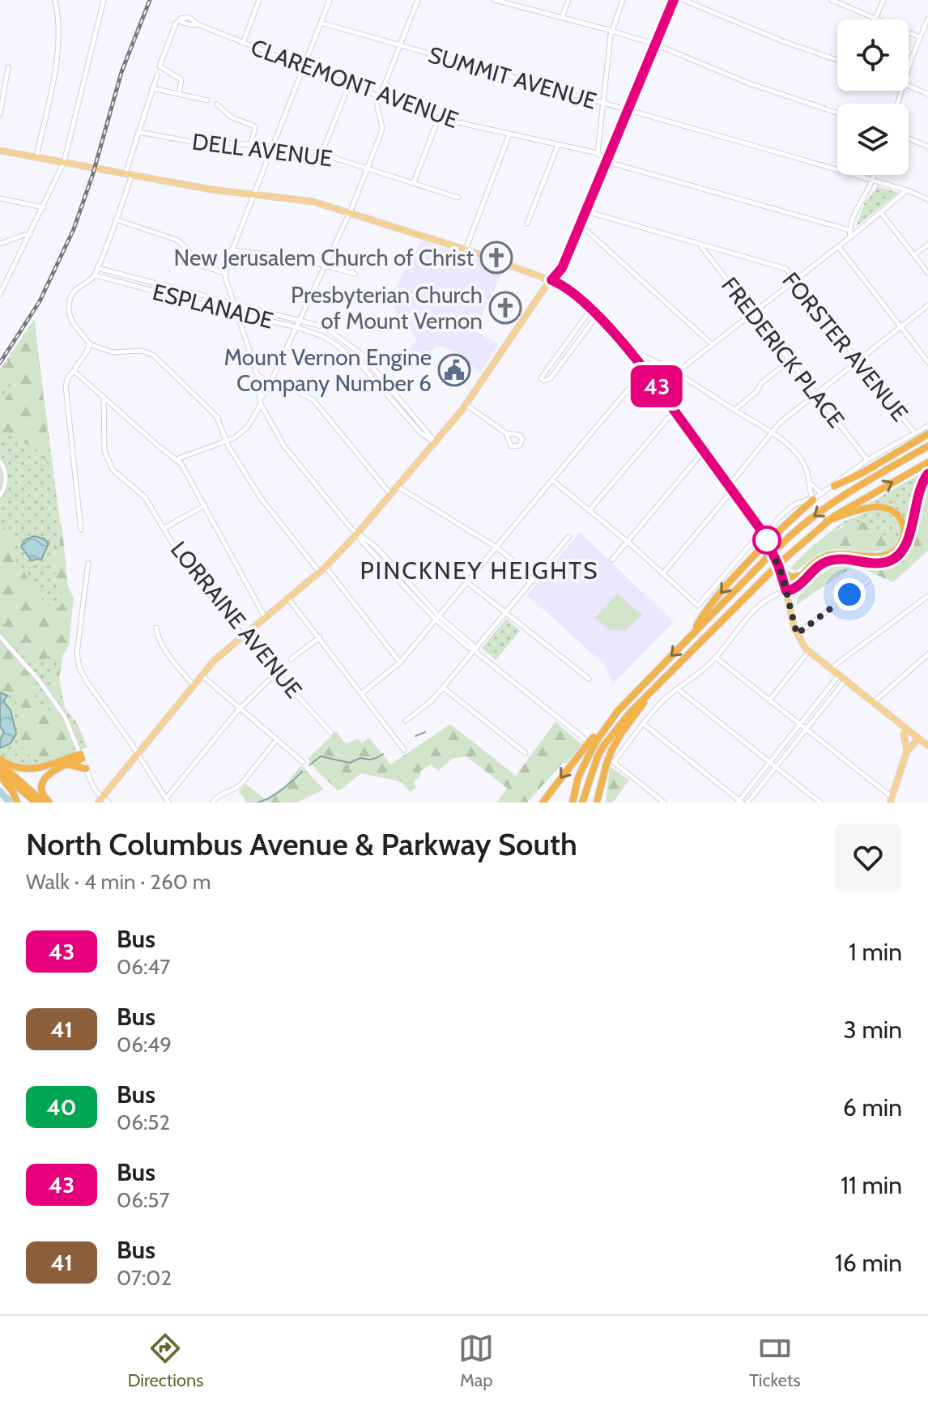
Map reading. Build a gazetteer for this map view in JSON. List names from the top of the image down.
{
  "streets": {
    "street": [
      "SUMMIT AVENUE",
      "CLAREMONT AVENUE",
      "DELL AVENUE",
      "ESPLANADE",
      "FORSTER AVENUE",
      "FREDERICK PLACE",
      "LORRAINE AVENUE"
    ]
  },
  "crossings": [
    ["FORSTER AVENUE", "FREDERICK PLACE"]
  ],
  "districts": ["PINCKNEY HEIGHTS"],
  "places": {
    "church": ["New Jerusalem Church of Christ", "Presbyterian Church of Mount Vernon"],
    "public building": ["Mount Vernon Engine Company Number 6"]
  },
  "lines": ["bus line 43"],
  "page": {
    "on_map": "43",
    "heading": ["North Columbus Avenue & Parkway South", "Walk · 4 min · 260 m"],
    "list": [
      {
        "mark": "43",
        "name": "Bus",
        "note": "06:47",
        "value": "1 min"
      },
      {
        "mark": "41",
        "name": "Bus",
        "note": "06:49",
        "value": "3 min"
      },
      {
        "mark": "40",
        "name": "Bus",
        "note": "06:52",
        "value": "6 min"
      },
      {
        "mark": "43",
        "name": "Bus",
        "note": "06:57",
        "value": "11 min"
      },
      {
        "mark": "41",
        "name": "Bus",
        "note": "07:02",
        "value": "16 min"
      }
    ],
    "tabs": ["Directions", "Map", "Tickets"]
  }
}
